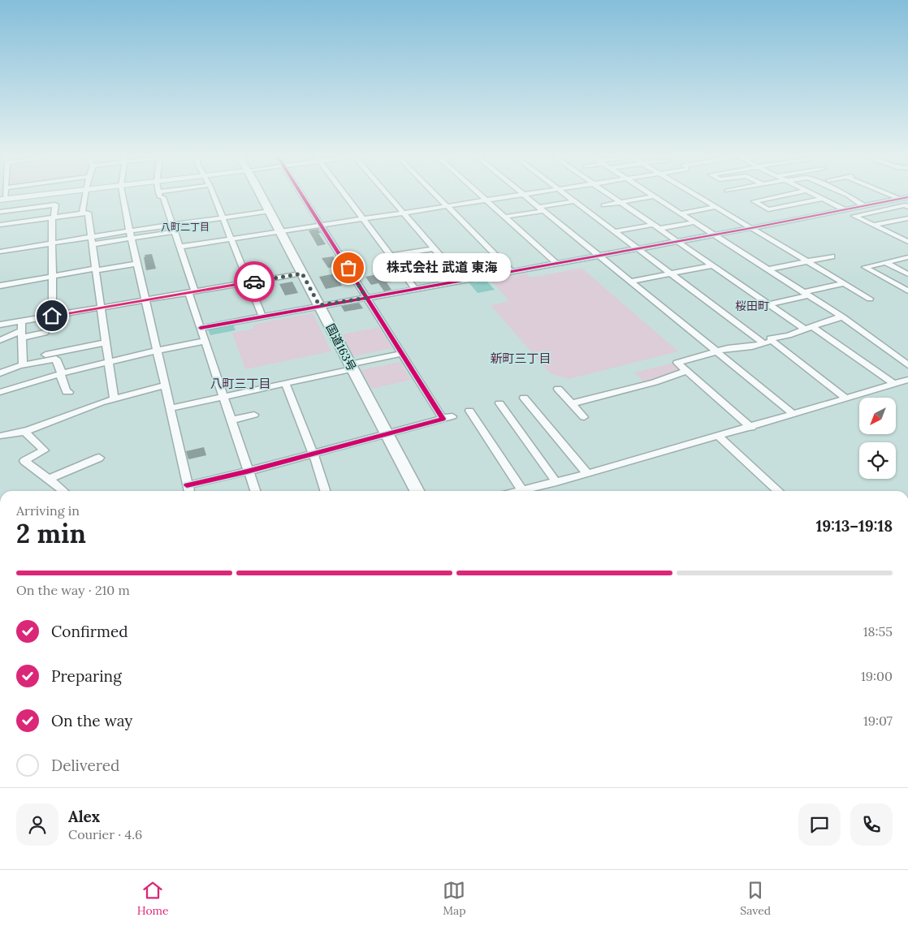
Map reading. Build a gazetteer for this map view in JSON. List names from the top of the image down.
{
  "streets": {
    "highway": ["国道163号"]
  },
  "districts": [
    "八町二丁目",
    "桜田町",
    "新町三丁目",
    "八町三丁目"
  ],
  "places": ["株式会社 武道 東海"],
  "north": "bottom left",
  "page": {
    "bubble": "株式会社 武道 東海",
    "heading": ["2 min", "Arriving in", "19:13–19:18"],
    "panel": ["Alex", "Courier · 4.6"],
    "bar": "On the way · 210 m",
    "list": [
      ["Confirmed", "18:55"],
      ["Preparing", "19:00"],
      ["On the way", "19:07"],
      "Delivered"
    ],
    "tabs": ["Home", "Map", "Saved"]
  }
}
